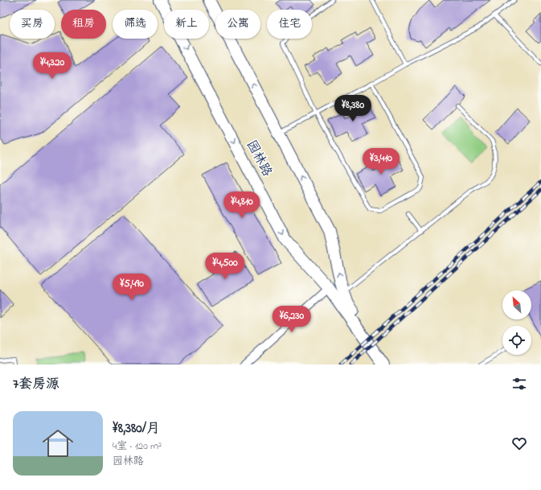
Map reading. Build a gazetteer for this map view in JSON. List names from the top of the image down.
{
  "streets": {
    "main road": ["园林路"]
  },
  "north": "top left",
  "page": {
    "chip": [
      "买房",
      "租房",
      "筛选",
      "新上",
      "公寓",
      "住宅"
    ],
    "price": [
      "¥4,320",
      "¥8,380",
      "¥3,410",
      "¥4,810",
      "¥4,500",
      "¥5,490",
      "¥6,230"
    ],
    "heading": "7套房源",
    "list": [
      {
        "name": "¥8,380/月",
        "note": "4室 · 120 m² · 园林路"
      }
    ]
  }
}
